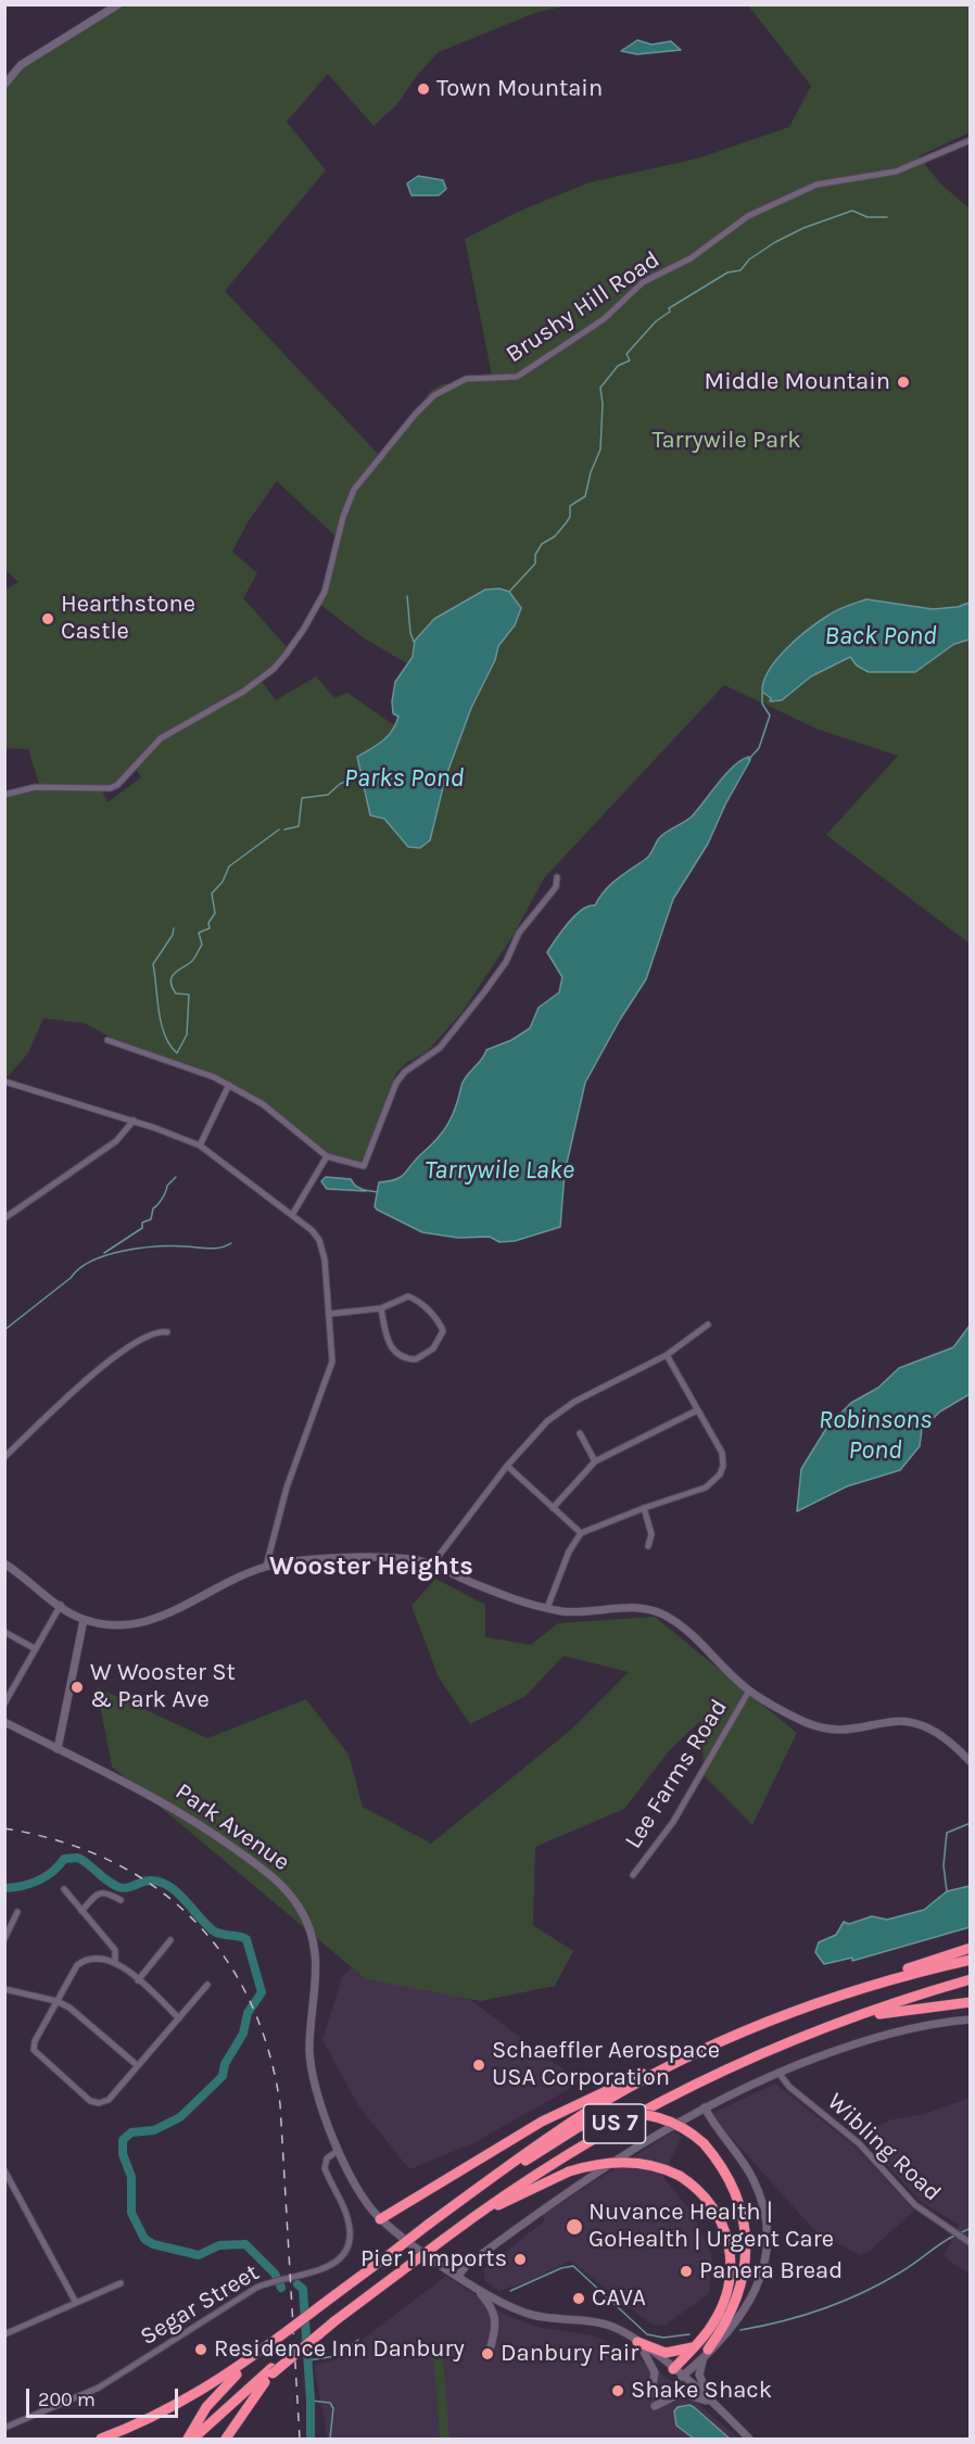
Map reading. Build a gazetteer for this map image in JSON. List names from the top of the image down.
{
  "streets": {
    "highway": ["US 7"],
    "main road": ["Park Avenue"],
    "street": [
      "Brushy Hill Road",
      "Lee Farms Road",
      "Wibling Road",
      "Segar Street"
    ]
  },
  "crossings": [
    ["Park Avenue", "Segar Street"]
  ],
  "districts": ["Wooster Heights"],
  "water": [
    "Back Pond",
    "Parks Pond",
    "Tarrywile Lake",
    "Robinsons Pond"
  ],
  "parks": ["Tarrywile Park"],
  "places": [
    "Town Mountain",
    "Middle Mountain",
    "Hearthstone Castle",
    "W Wooster St & Park Ave",
    "Schaeffler Aerospace USA Corporation",
    "Nuvance Health | GoHealth | Urgent Care",
    "Pier 1 Imports",
    "Panera Bread",
    "CAVA",
    "Residence Inn Danbury",
    "Danbury Fair",
    "Shake Shack"
  ],
  "scale_bar": "200 m"
}
